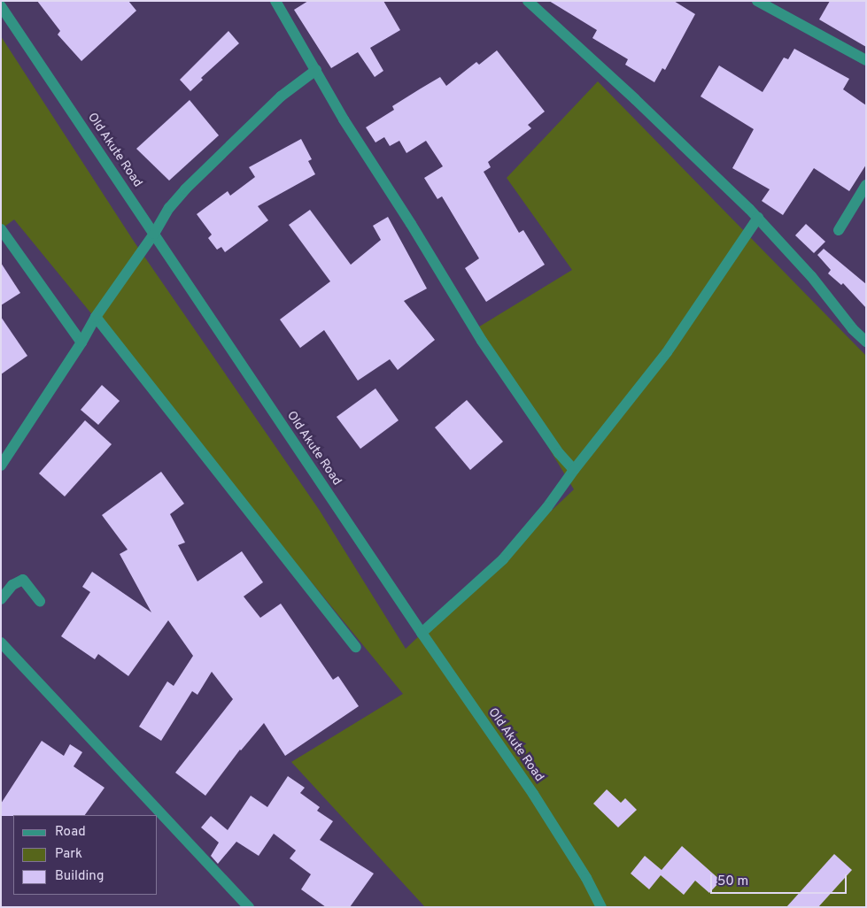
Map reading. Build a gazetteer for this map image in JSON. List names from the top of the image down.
{
  "streets": {
    "street": ["Old Akute Road"]
  },
  "legend": ["Road", "Park", "Building"],
  "scale_bar": "50 m"
}
